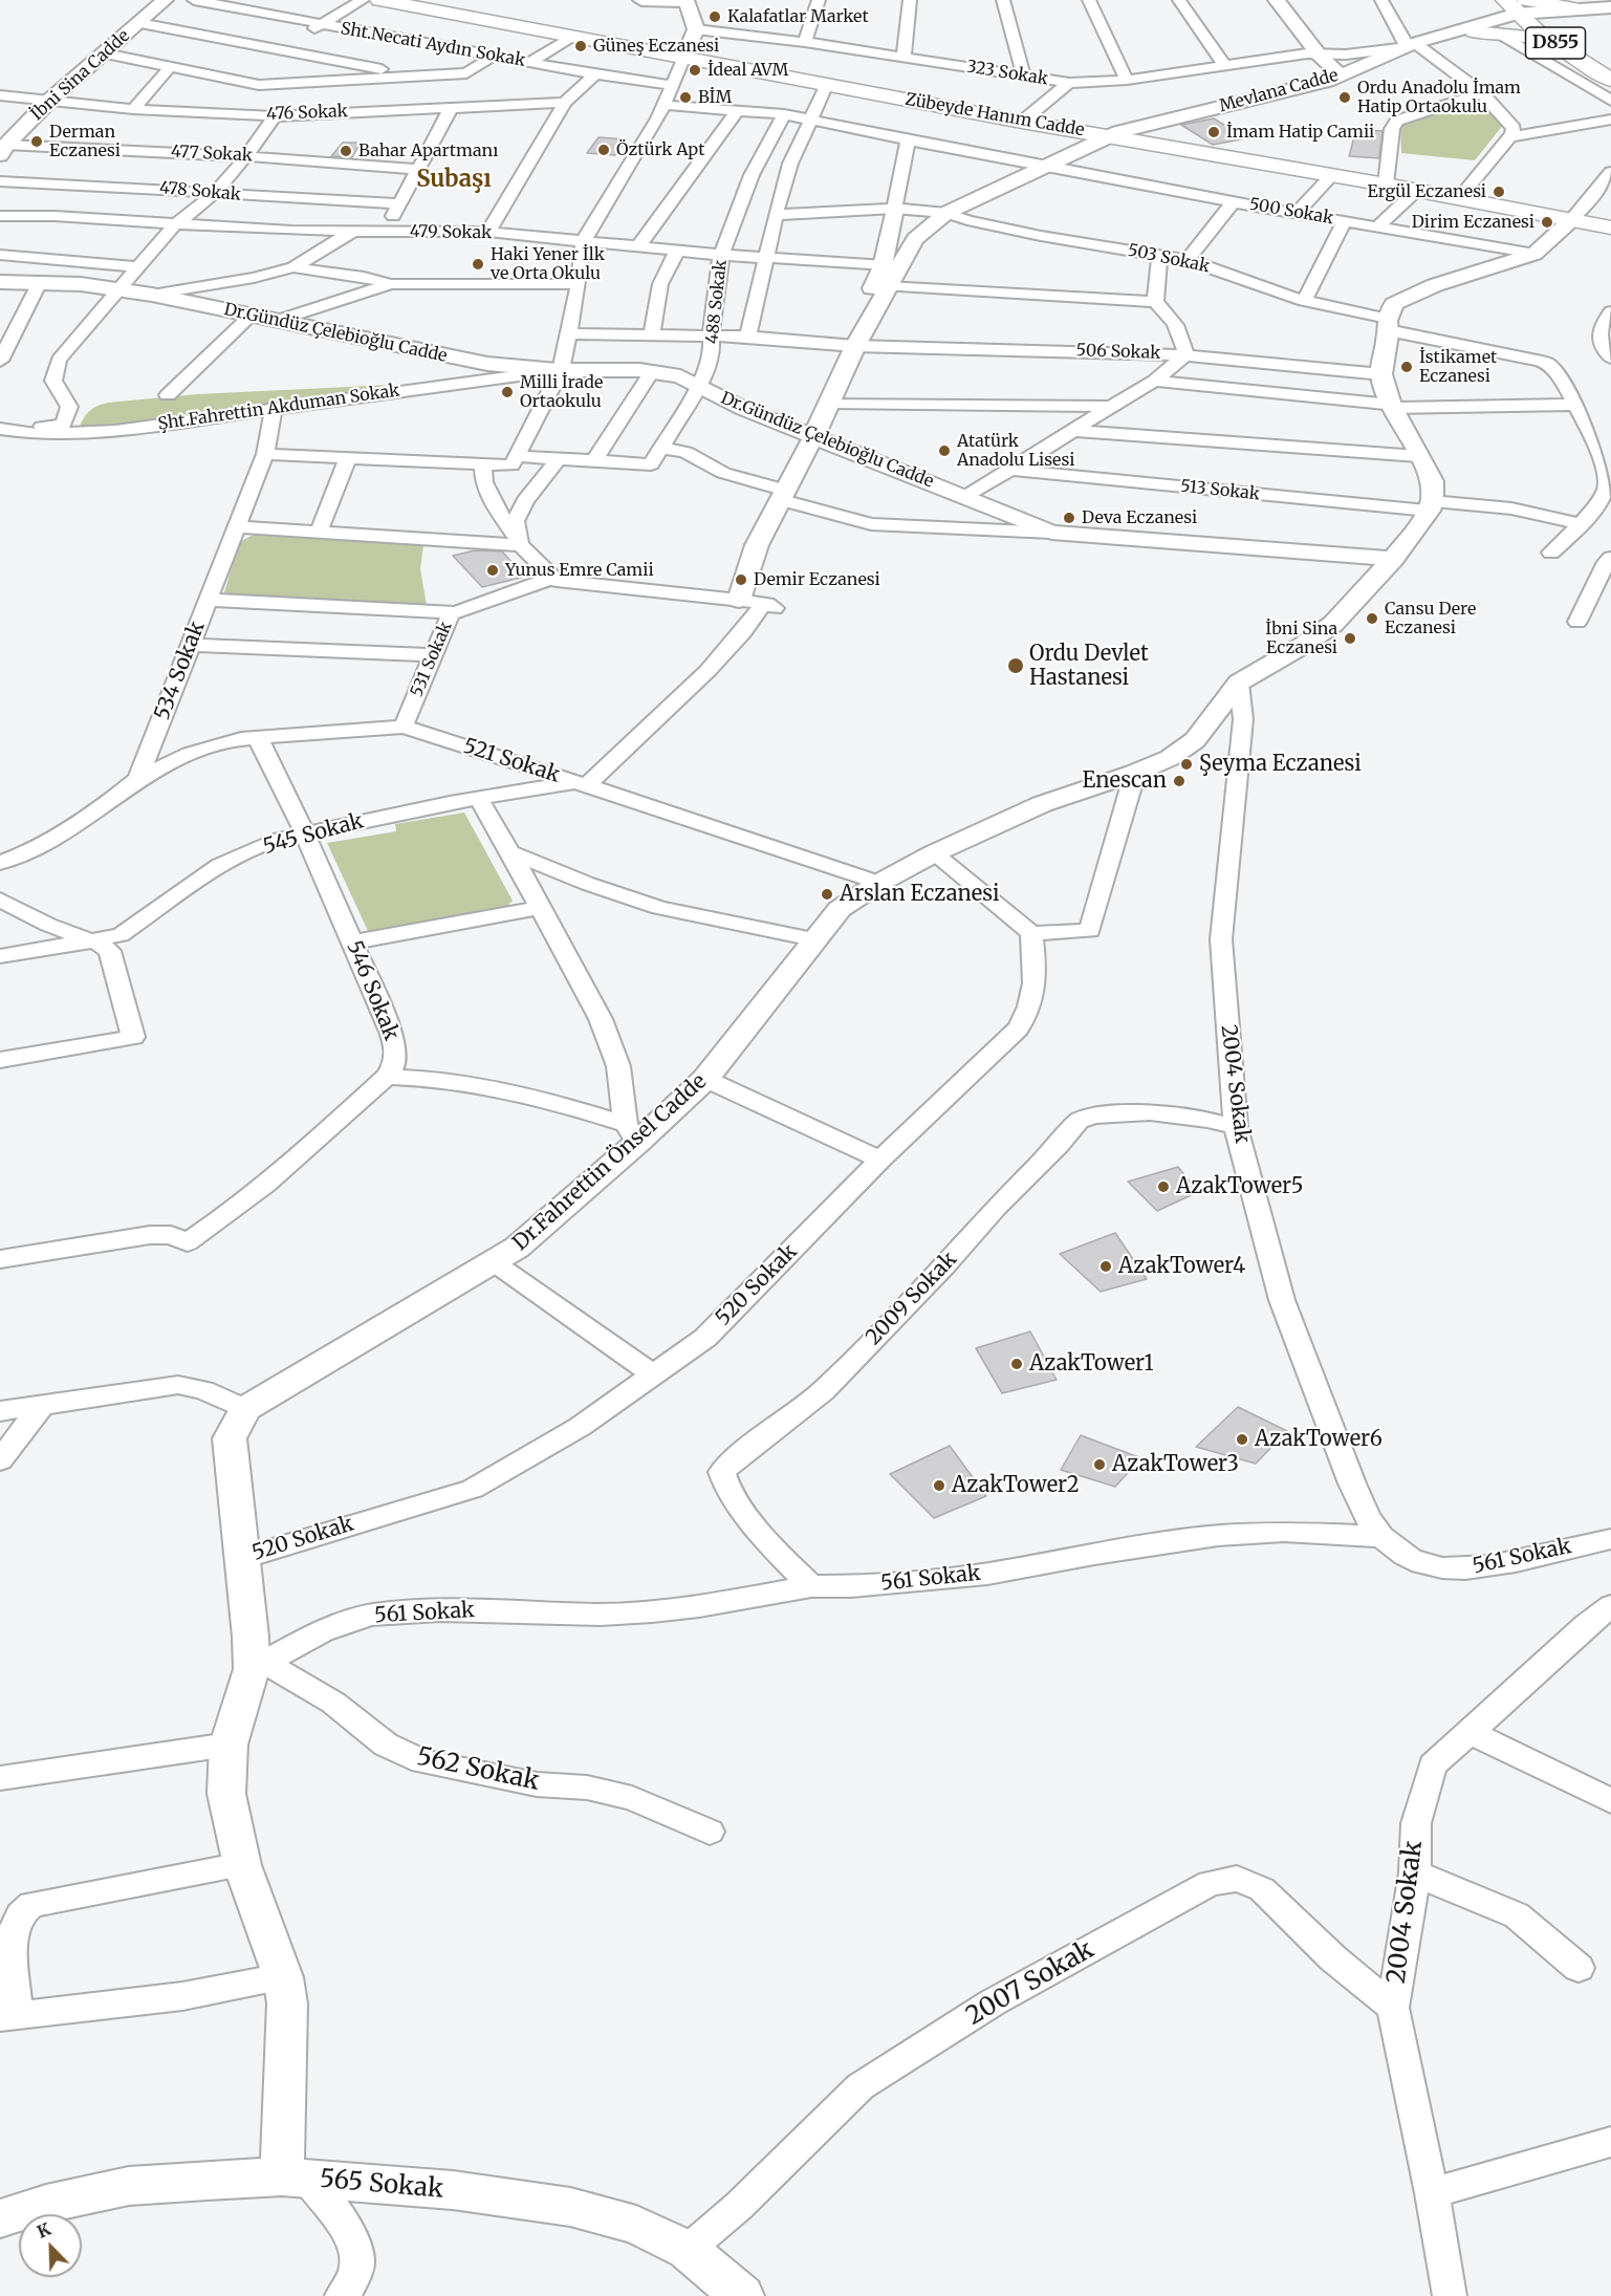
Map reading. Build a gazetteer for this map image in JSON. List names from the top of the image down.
{
  "streets": {
    "main road": ["D855", "Zübeyde Hanım Cadde"],
    "street": [
      "Sht.Necati Aydın Sokak",
      "323 Sokak",
      "İbni Sina Cadde",
      "Mevlana Cadde",
      "476 Sokak",
      "477 Sokak",
      "478 Sokak",
      "500 Sokak",
      "479 Sokak",
      "503 Sokak",
      "488 Sokak",
      "Dr.Gündüz Çelebioğlu Cadde",
      "506 Sokak",
      "Şht.Fahrettin Akduman Sokak",
      "513 Sokak",
      "531 Sokak",
      "534 Sokak",
      "521 Sokak",
      "545 Sokak",
      "546 Sokak",
      "2004 Sokak",
      "Dr.Fahrettin Önsel Cadde",
      "520 Sokak",
      "2009 Sokak",
      "561 Sokak",
      "562 Sokak",
      "2007 Sokak",
      "565 Sokak"
    ]
  },
  "crossings": [
    ["D855", "Mevlana Cadde"],
    ["323 Sokak", "Mevlana Cadde"],
    ["İbni Sina Cadde", "476 Sokak"],
    ["İbni Sina Cadde", "477 Sokak"],
    ["Mevlana Cadde", "Zübeyde Hanım Cadde"],
    ["Mevlana Cadde", "500 Sokak"],
    ["Mevlana Cadde", "479 Sokak"],
    ["Mevlana Cadde", "503 Sokak"],
    ["500 Sokak", "488 Sokak"],
    ["479 Sokak", "488 Sokak"],
    ["488 Sokak", "Dr.Gündüz Çelebioğlu Cadde"],
    ["488 Sokak", "506 Sokak"],
    ["488 Sokak", "534 Sokak"],
    ["Dr.Gündüz Çelebioğlu Cadde", "Şht.Fahrettin Akduman Sokak"],
    ["Dr.Gündüz Çelebioğlu Cadde", "Dr.Fahrettin Önsel Cadde"],
    ["Şht.Fahrettin Akduman Sokak", "534 Sokak"],
    ["513 Sokak", "Dr.Fahrettin Önsel Cadde"],
    ["531 Sokak", "521 Sokak"],
    ["534 Sokak", "521 Sokak"],
    ["521 Sokak", "545 Sokak"],
    ["521 Sokak", "546 Sokak"],
    ["521 Sokak", "Dr.Fahrettin Önsel Cadde"],
    ["545 Sokak", "546 Sokak"],
    ["2004 Sokak", "Dr.Fahrettin Önsel Cadde"],
    ["2004 Sokak", "2009 Sokak"],
    ["2004 Sokak", "561 Sokak"],
    ["2004 Sokak", "2007 Sokak"],
    ["2009 Sokak", "561 Sokak"],
    ["561 Sokak", "562 Sokak"],
    ["2007 Sokak", "565 Sokak"]
  ],
  "districts": ["Subaşı"],
  "places": [
    "Kalafatlar Market",
    "Güneş Eczanesi",
    "İdeal AVM",
    "BİM",
    "Ordu Anadolu İmam Hatip Ortaokulu",
    "İmam Hatip Camii",
    "Derman Eczanesi",
    "Öztürk Apt",
    "Bahar Apartmanı",
    "Ergül Eczanesi",
    "Dirim Eczanesi",
    "Haki Yener İlk ve Orta Okulu",
    "İstikamet Eczanesi",
    "Milli İrade Ortaokulu",
    "Atatürk Anadolu Lisesi",
    "Deva Eczanesi",
    "Yunus Emre Camii",
    "Demir Eczanesi",
    "Cansu Dere Eczanesi",
    "İbni Sina Eczanesi",
    "Ordu Devlet Hastanesi",
    "Şeyma Eczanesi",
    "Enescan",
    "Arslan Eczanesi",
    "AzakTower5",
    "AzakTower4",
    "AzakTower1",
    "AzakTower6",
    "AzakTower3",
    "AzakTower2"
  ],
  "north": "top left"
}
